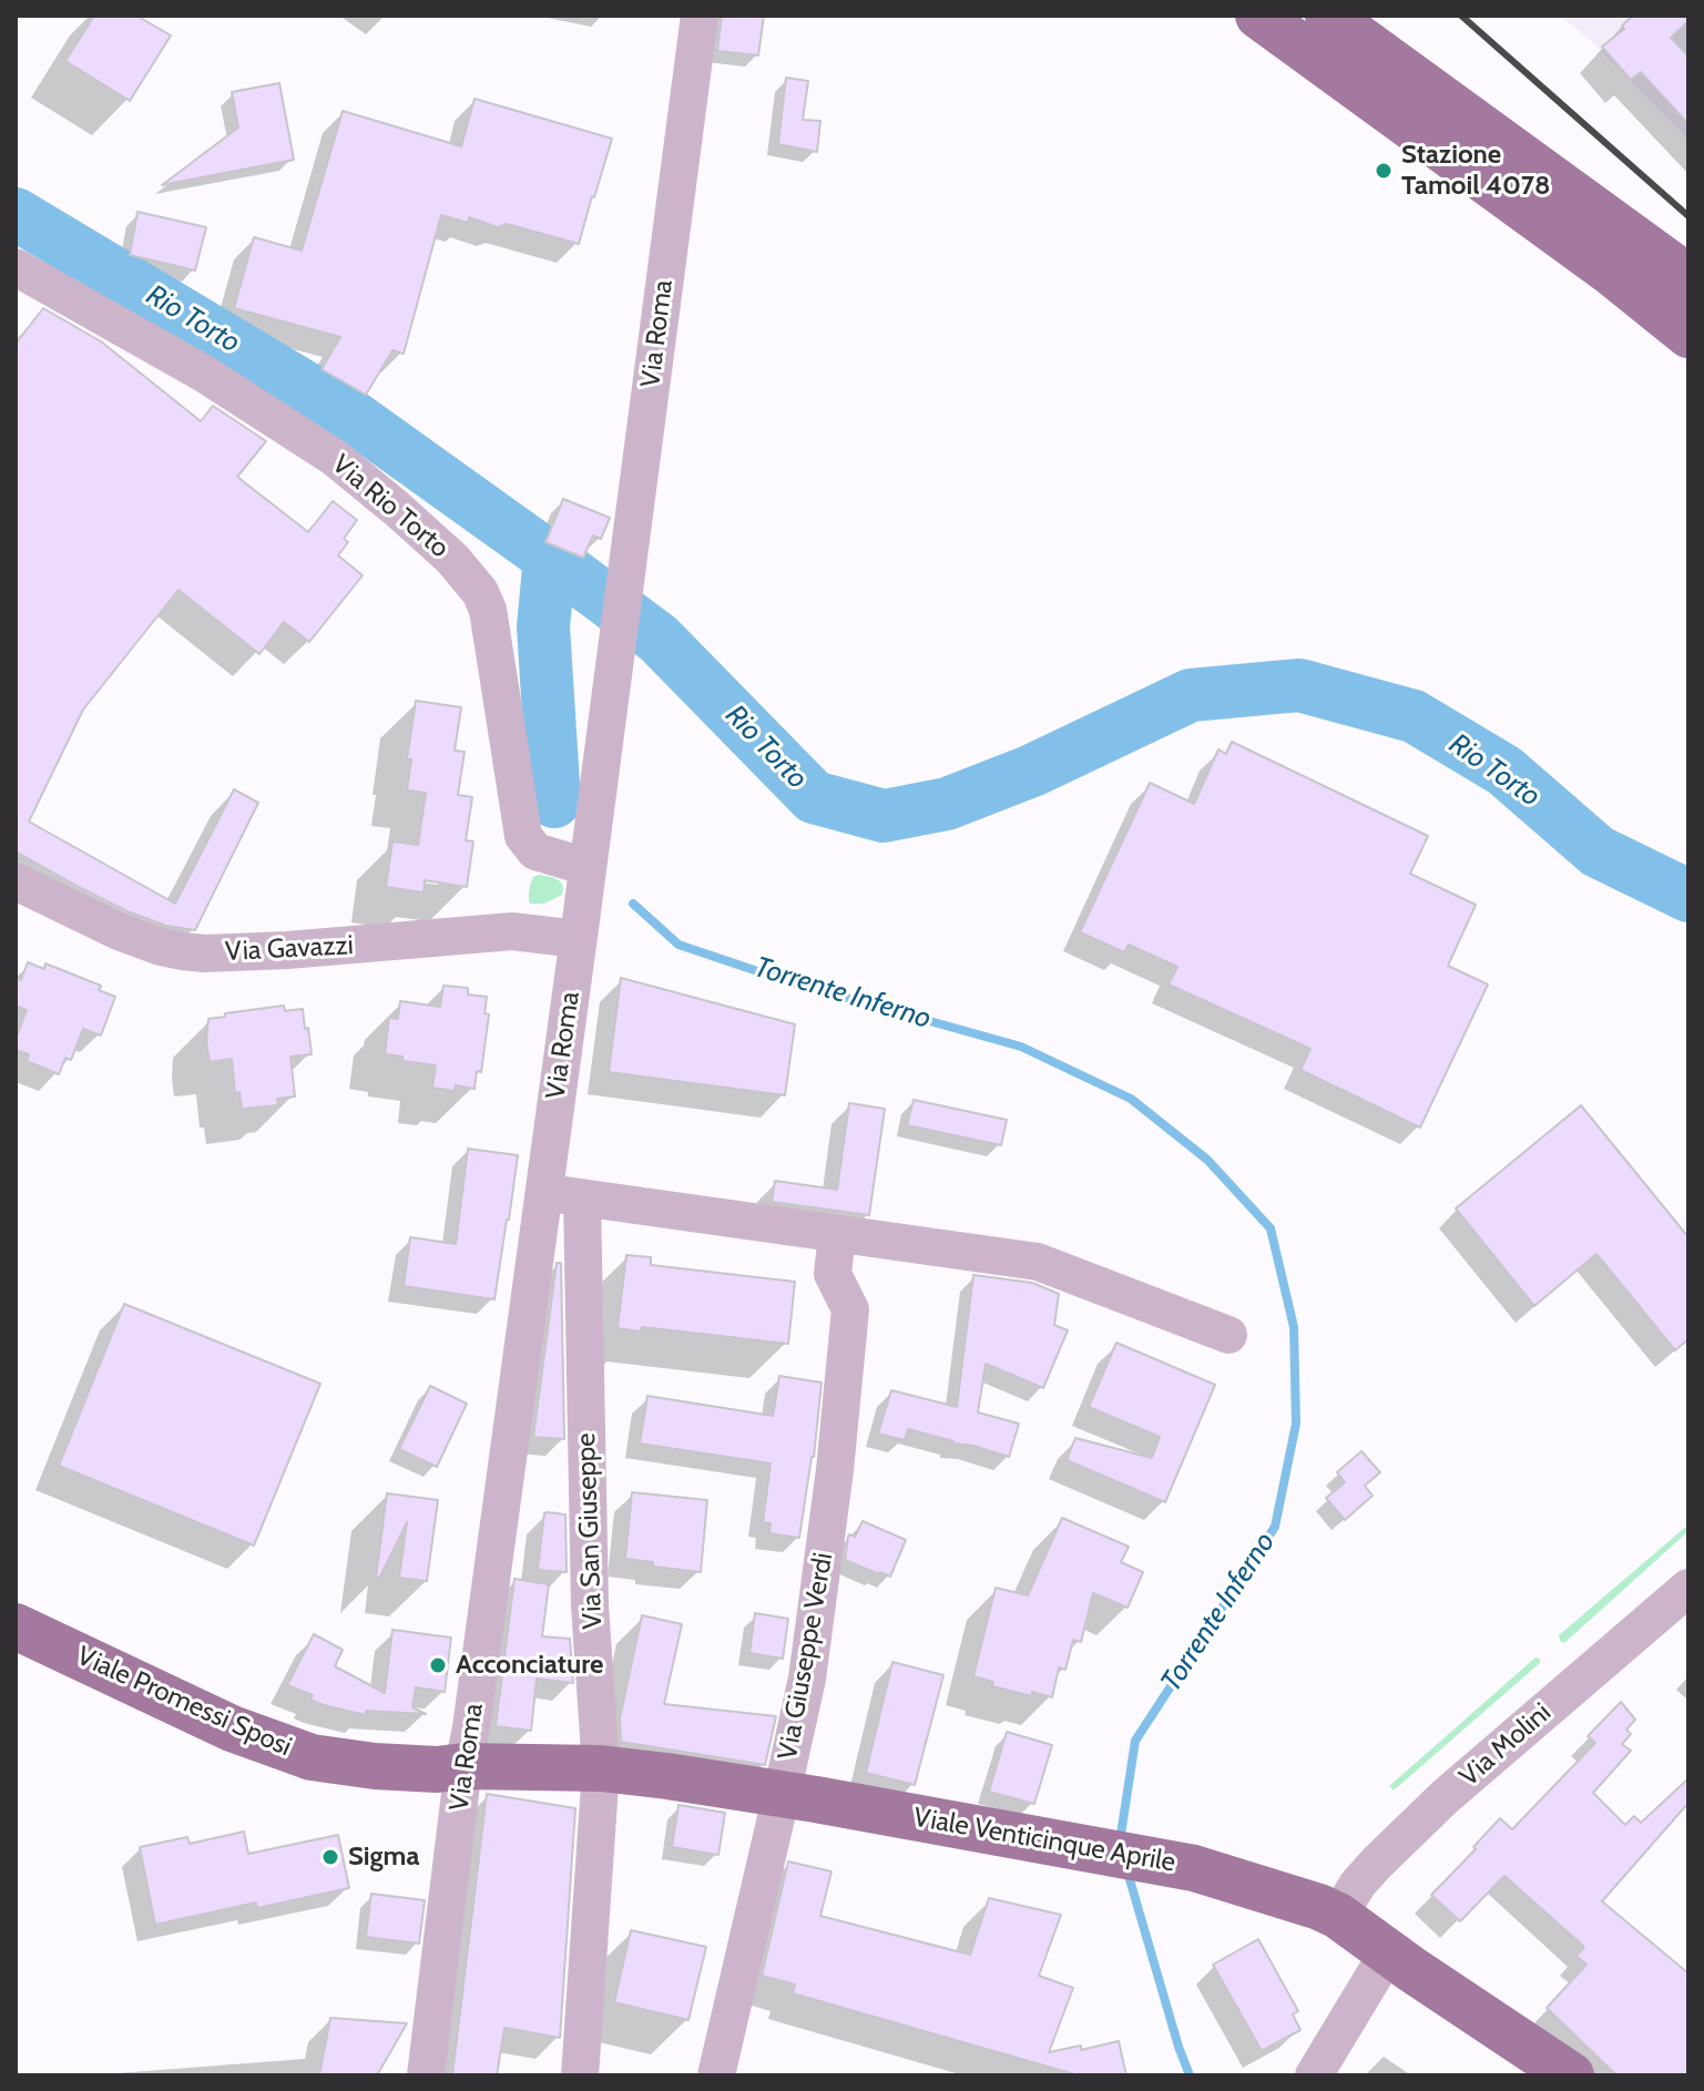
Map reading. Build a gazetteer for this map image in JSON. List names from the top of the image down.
{
  "streets": {
    "main road": ["Viale Promessi Sposi", "Viale Venticinque Aprile"],
    "street": [
      "Via Roma",
      "Via Rio Torto",
      "Via Gavazzi",
      "Via San Giuseppe",
      "Via Giuseppe Verdi",
      "Via Molini"
    ]
  },
  "crossings": [
    ["Via Roma", "Via Rio Torto"],
    ["Via Roma", "Via Gavazzi"],
    ["Via Roma", "Viale Promessi Sposi"],
    ["Via Roma", "Viale Venticinque Aprile"],
    ["Via San Giuseppe", "Viale Venticinque Aprile"],
    ["Via Giuseppe Verdi", "Viale Venticinque Aprile"],
    ["Viale Promessi Sposi", "Viale Venticinque Aprile"],
    ["Via Molini", "Viale Venticinque Aprile"]
  ],
  "water": ["Rio Torto", "Torrente Inferno"],
  "places": ["Stazione Tamoil 4078", "Acconciature", "Sigma"]
}
